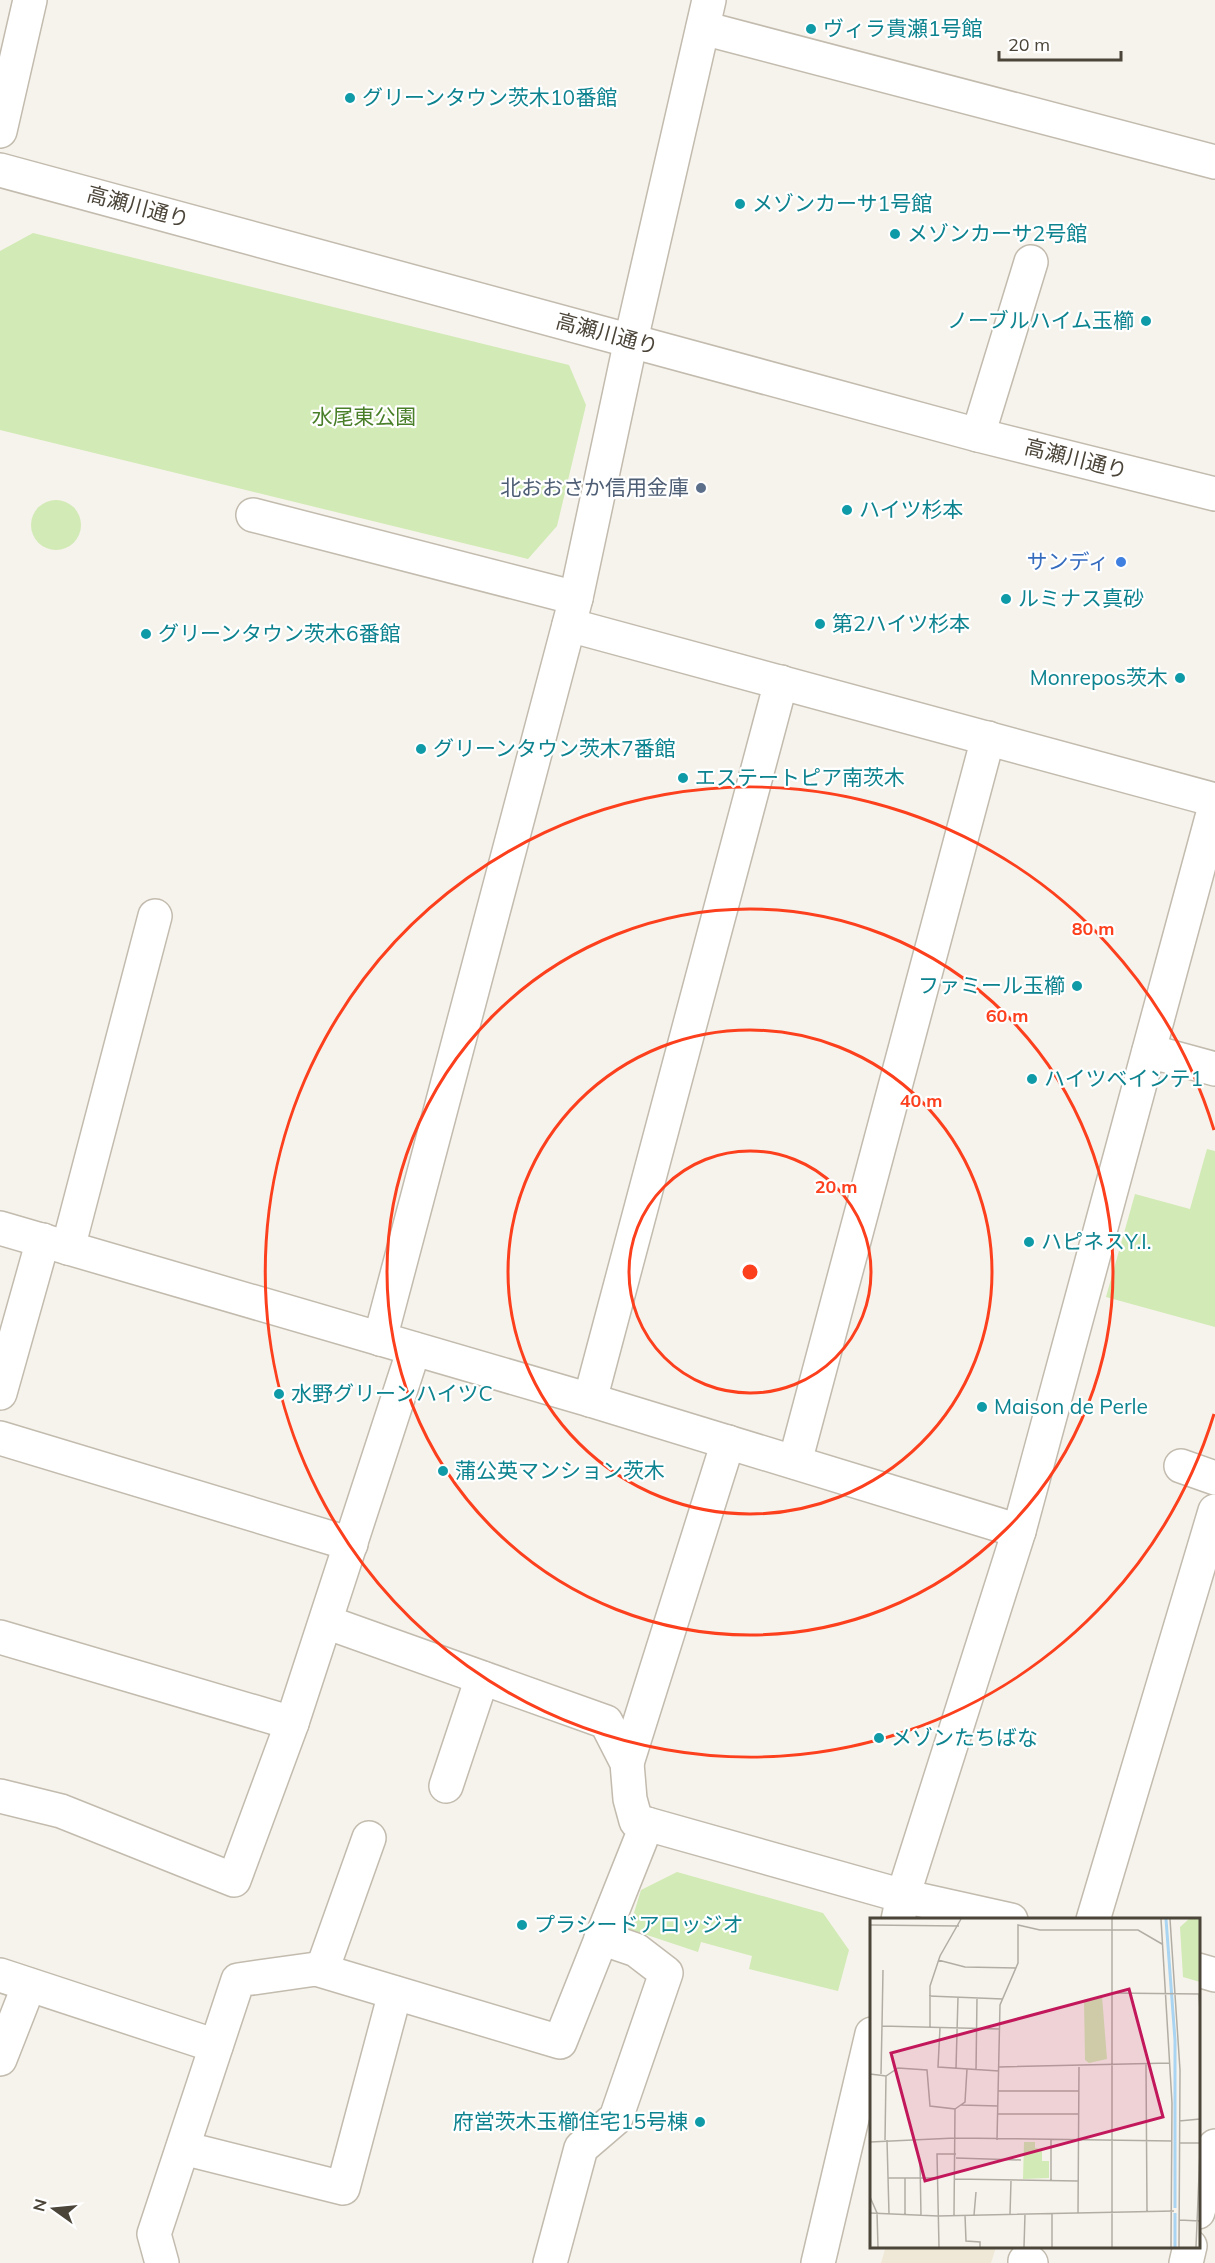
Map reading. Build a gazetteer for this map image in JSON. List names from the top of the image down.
{
  "streets": {
    "street": ["高瀬川通り"]
  },
  "parks": ["水尾東公園"],
  "places": [
    "ヴィラ貴瀬1号館",
    "グリーンタウン茨木10番館",
    "メゾンカーサ1号館",
    "メゾンカーサ2号館",
    "ノーブルハイム玉櫛",
    "北おおさか信用金庫",
    "ハイツ杉本",
    "サンディ",
    "ルミナス真砂",
    "第2ハイツ杉本",
    "グリーンタウン茨木6番館",
    "Monrepos茨木",
    "グリーンタウン茨木7番館",
    "エステートピア南茨木",
    "ファミール玉櫛",
    "ハイツベインテ1",
    "ハピネスY.I.",
    "水野グリーンハイツC",
    "Maison de Perle",
    "蒲公英マンション茨木",
    "メゾンたちばな",
    "プラシードアロッジオ",
    "府営茨木玉櫛住宅15号棟"
  ],
  "scale_bar": "20 m",
  "north": "left",
  "rings": [
    "80 m",
    "60 m",
    "40 m",
    "20 m"
  ]
}
